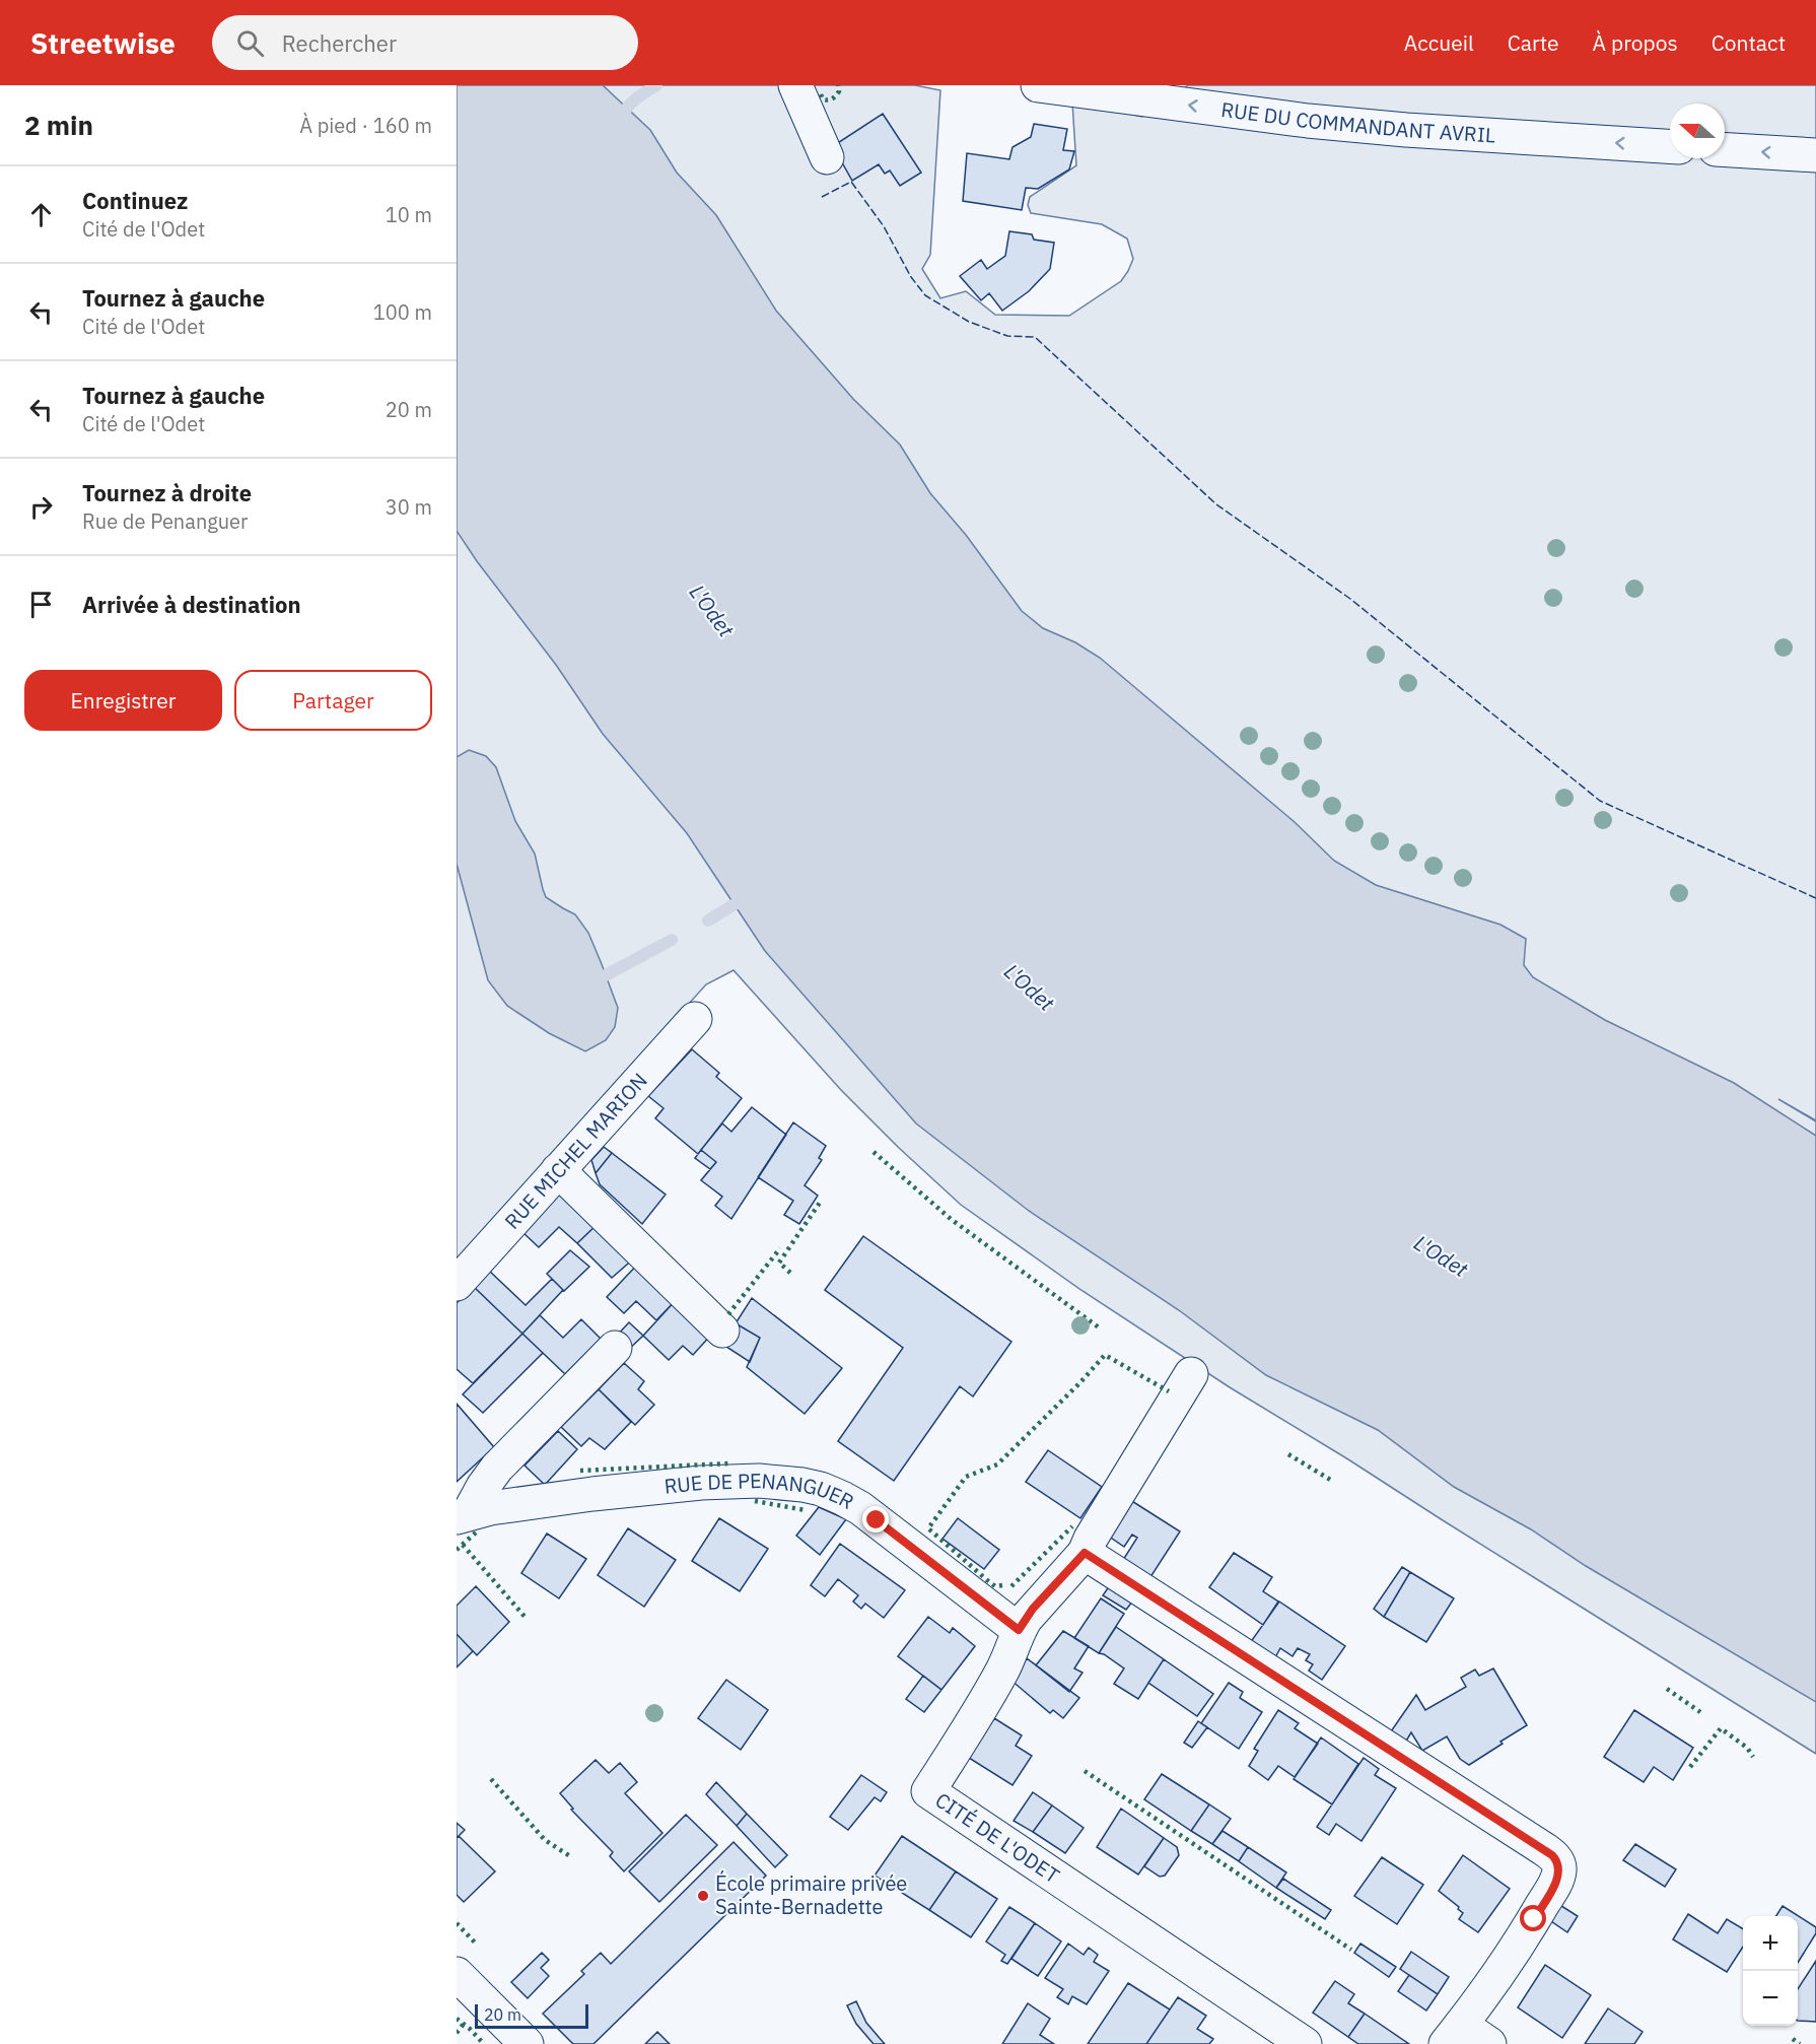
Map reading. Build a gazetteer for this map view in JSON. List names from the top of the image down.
{
  "streets": {
    "street": [
      "RUE DU COMMANDANT AVRIL",
      "RUE MICHEL MARION",
      "RUE DE PENANGUER",
      "CITÉ DE L'ODET"
    ]
  },
  "crossings": [
    ["RUE DE PENANGUER", "CITÉ DE L'ODET"]
  ],
  "one_way": ["RUE DU COMMANDANT AVRIL"],
  "water": ["L'Odet"],
  "places": ["École primaire privée Sainte-Bernadette"],
  "scale_bar": "20 m",
  "north": "left",
  "page": {
    "header": "Streetwise",
    "search": "Rechercher",
    "nav": [
      "Accueil",
      "Carte",
      "À propos",
      "Contact"
    ],
    "heading": ["2 min", "À pied · 160 m"],
    "list": [
      ["Continuez", "Cité de l'Odet", "10 m"],
      ["Tournez à gauche", "Cité de l'Odet", "100 m"],
      ["Tournez à gauche", "Cité de l'Odet", "20 m"],
      ["Tournez à droite", "Rue de Penanguer", "30 m"],
      "Arrivée à destination"
    ],
    "buttons": ["Enregistrer", "Partager"],
    "map_buttons": ["+", "−"],
    "scale": "20 m"
  }
}
